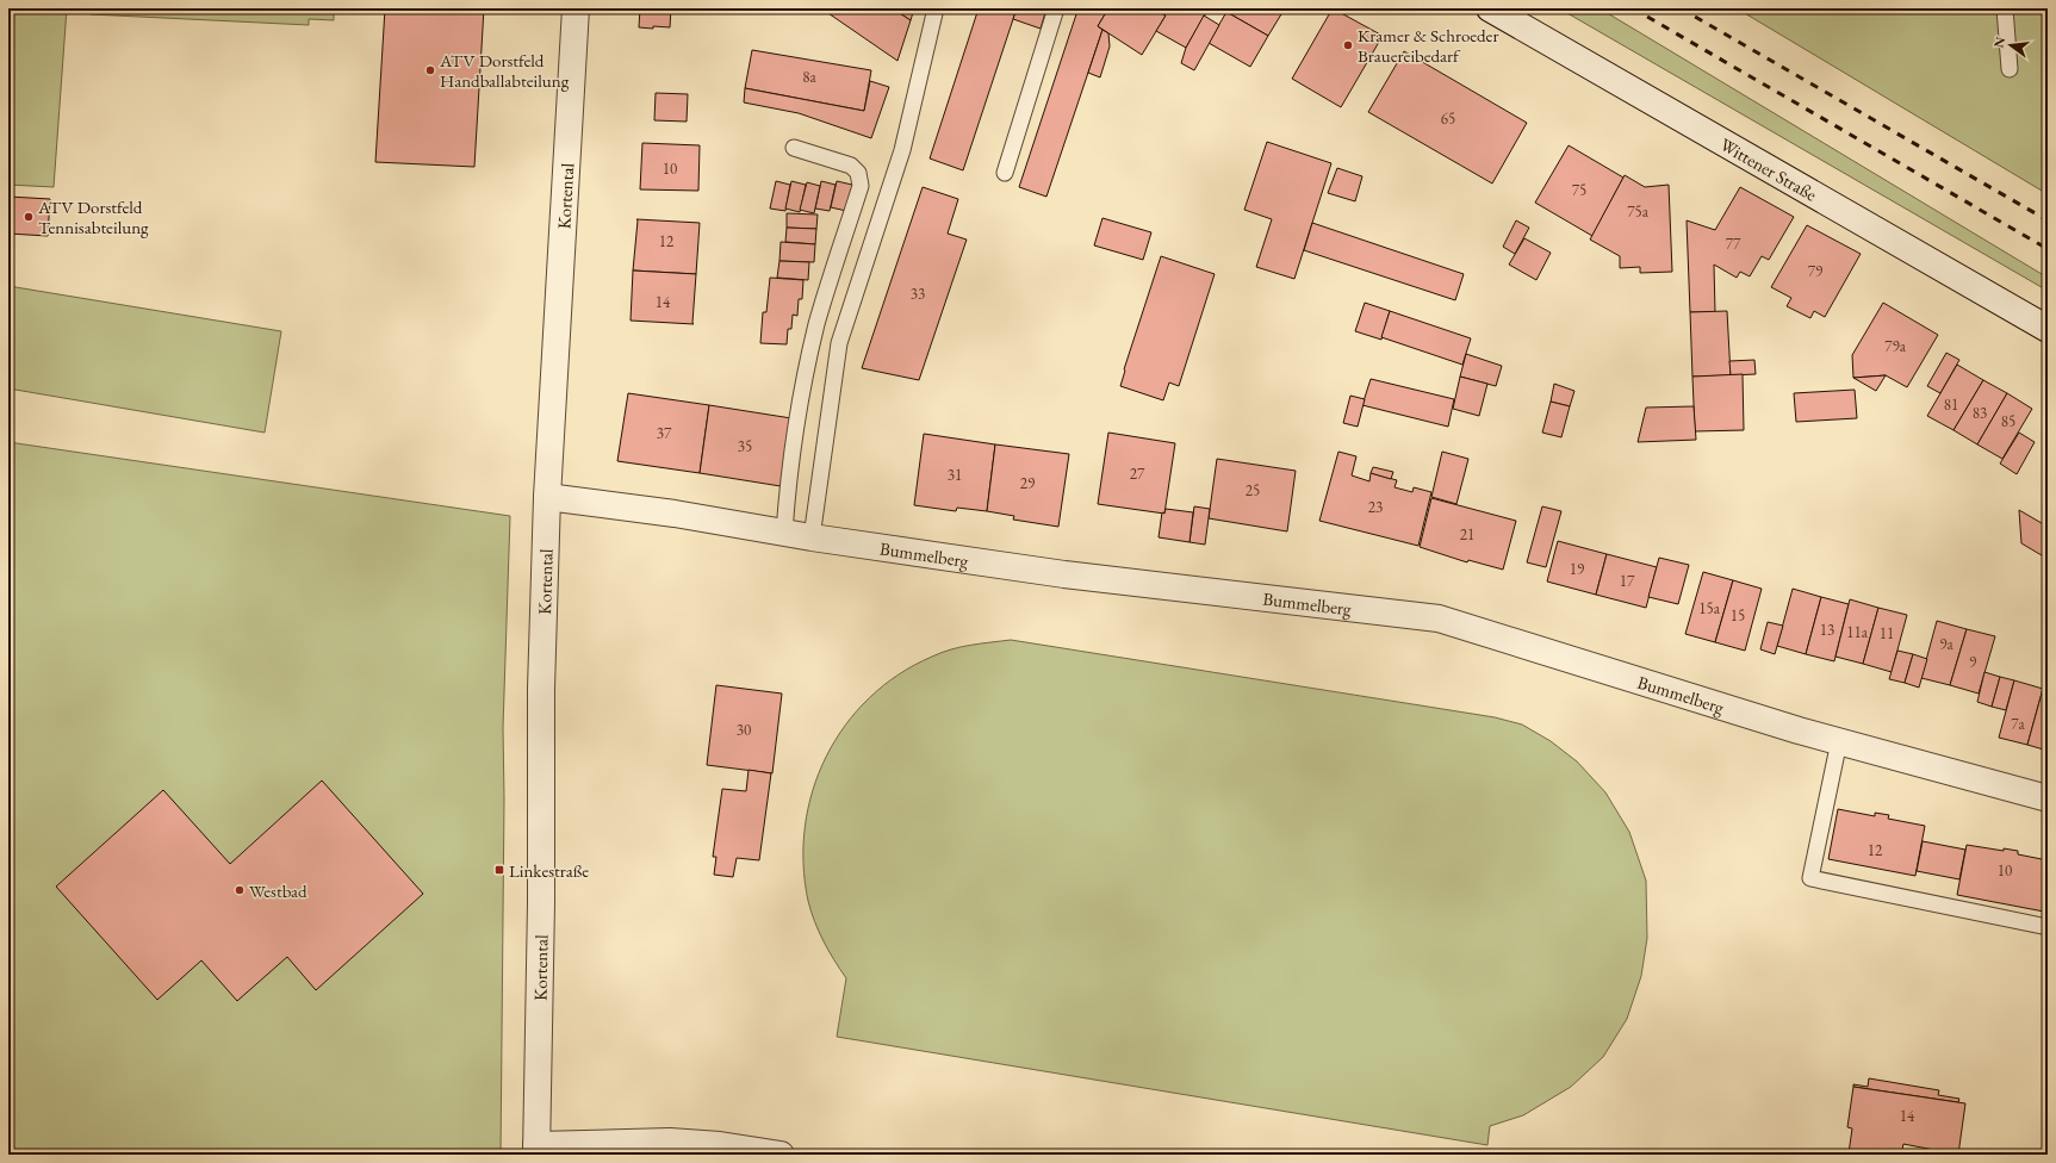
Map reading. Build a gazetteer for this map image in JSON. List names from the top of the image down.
{
  "streets": {
    "street": ["Wittener Straße", "Kortental", "Bummelberg"]
  },
  "crossings": [
    ["Kortental", "Bummelberg"]
  ],
  "places": {
    "other": [
      "Kramer & Schroeder Brauereibedarf",
      "ATV Dorstfeld Handballabteilung",
      "ATV Dorstfeld Tennisabteilung",
      "Westbad"
    ],
    "transit": ["Linkestraße"]
  },
  "house_numbers": [
    "8a",
    "65",
    "10",
    "75",
    "75a",
    "12",
    "77",
    "79",
    "33",
    "14",
    "79a",
    "81",
    "83",
    "85",
    "37",
    "35",
    "27",
    "31",
    "29",
    "25",
    "23",
    "21",
    "19",
    "17",
    "15a",
    "15",
    "13",
    "11a",
    "11",
    "9a",
    "9",
    "7a",
    "30",
    "12",
    "10",
    "14"
  ],
  "north": "left"
}
